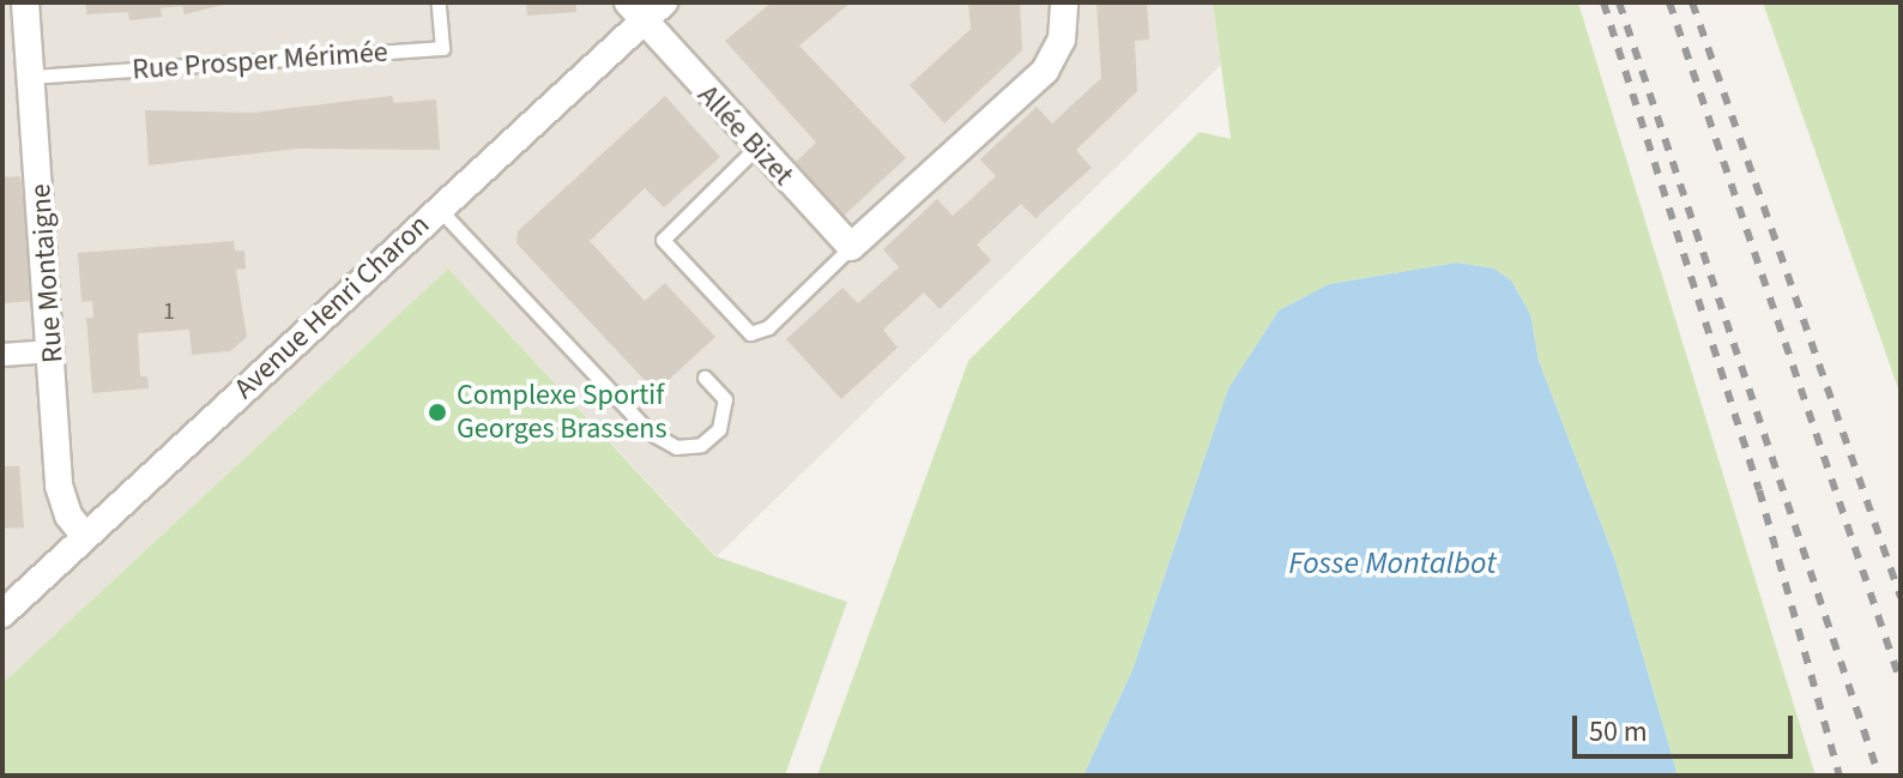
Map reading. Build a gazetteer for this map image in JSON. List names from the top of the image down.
{
  "streets": {
    "street": ["Allée Bizet", "Rue Montaigne", "Avenue Henri Charon"],
    "lane": ["Rue Prosper Mérimée"]
  },
  "crossings": [
    ["Rue Prosper Mérimée", "Rue Montaigne"],
    ["Allée Bizet", "Avenue Henri Charon"],
    ["Rue Montaigne", "Avenue Henri Charon"]
  ],
  "water": ["Fosse Montalbot"],
  "places": ["Complexe Sportif Georges Brassens"],
  "house_numbers": ["1"],
  "scale_bar": "50 m"
}
